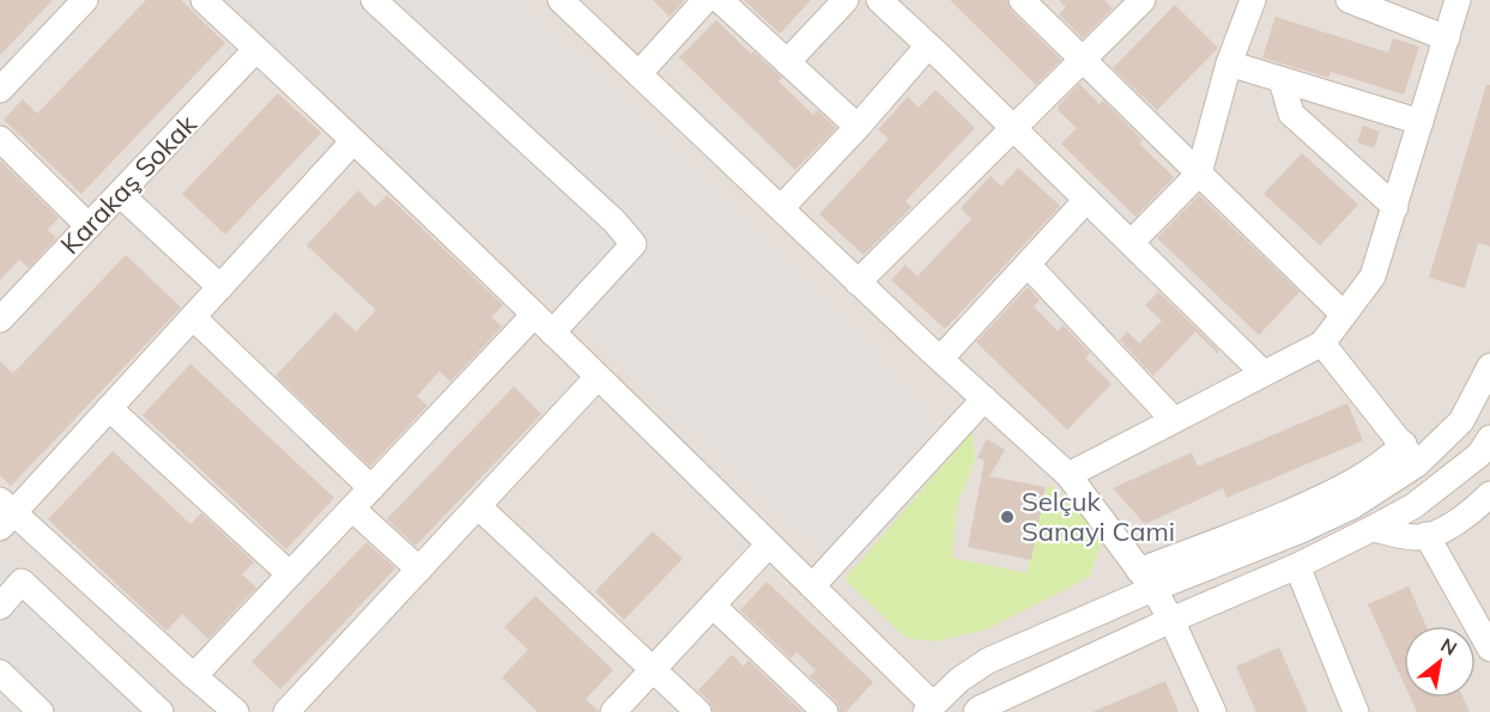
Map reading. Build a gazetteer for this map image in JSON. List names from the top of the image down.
{
  "streets": {
    "street": ["Karakaş Sokak"]
  },
  "places": ["Selçuk Sanayi Cami"],
  "north": "top right"
}
